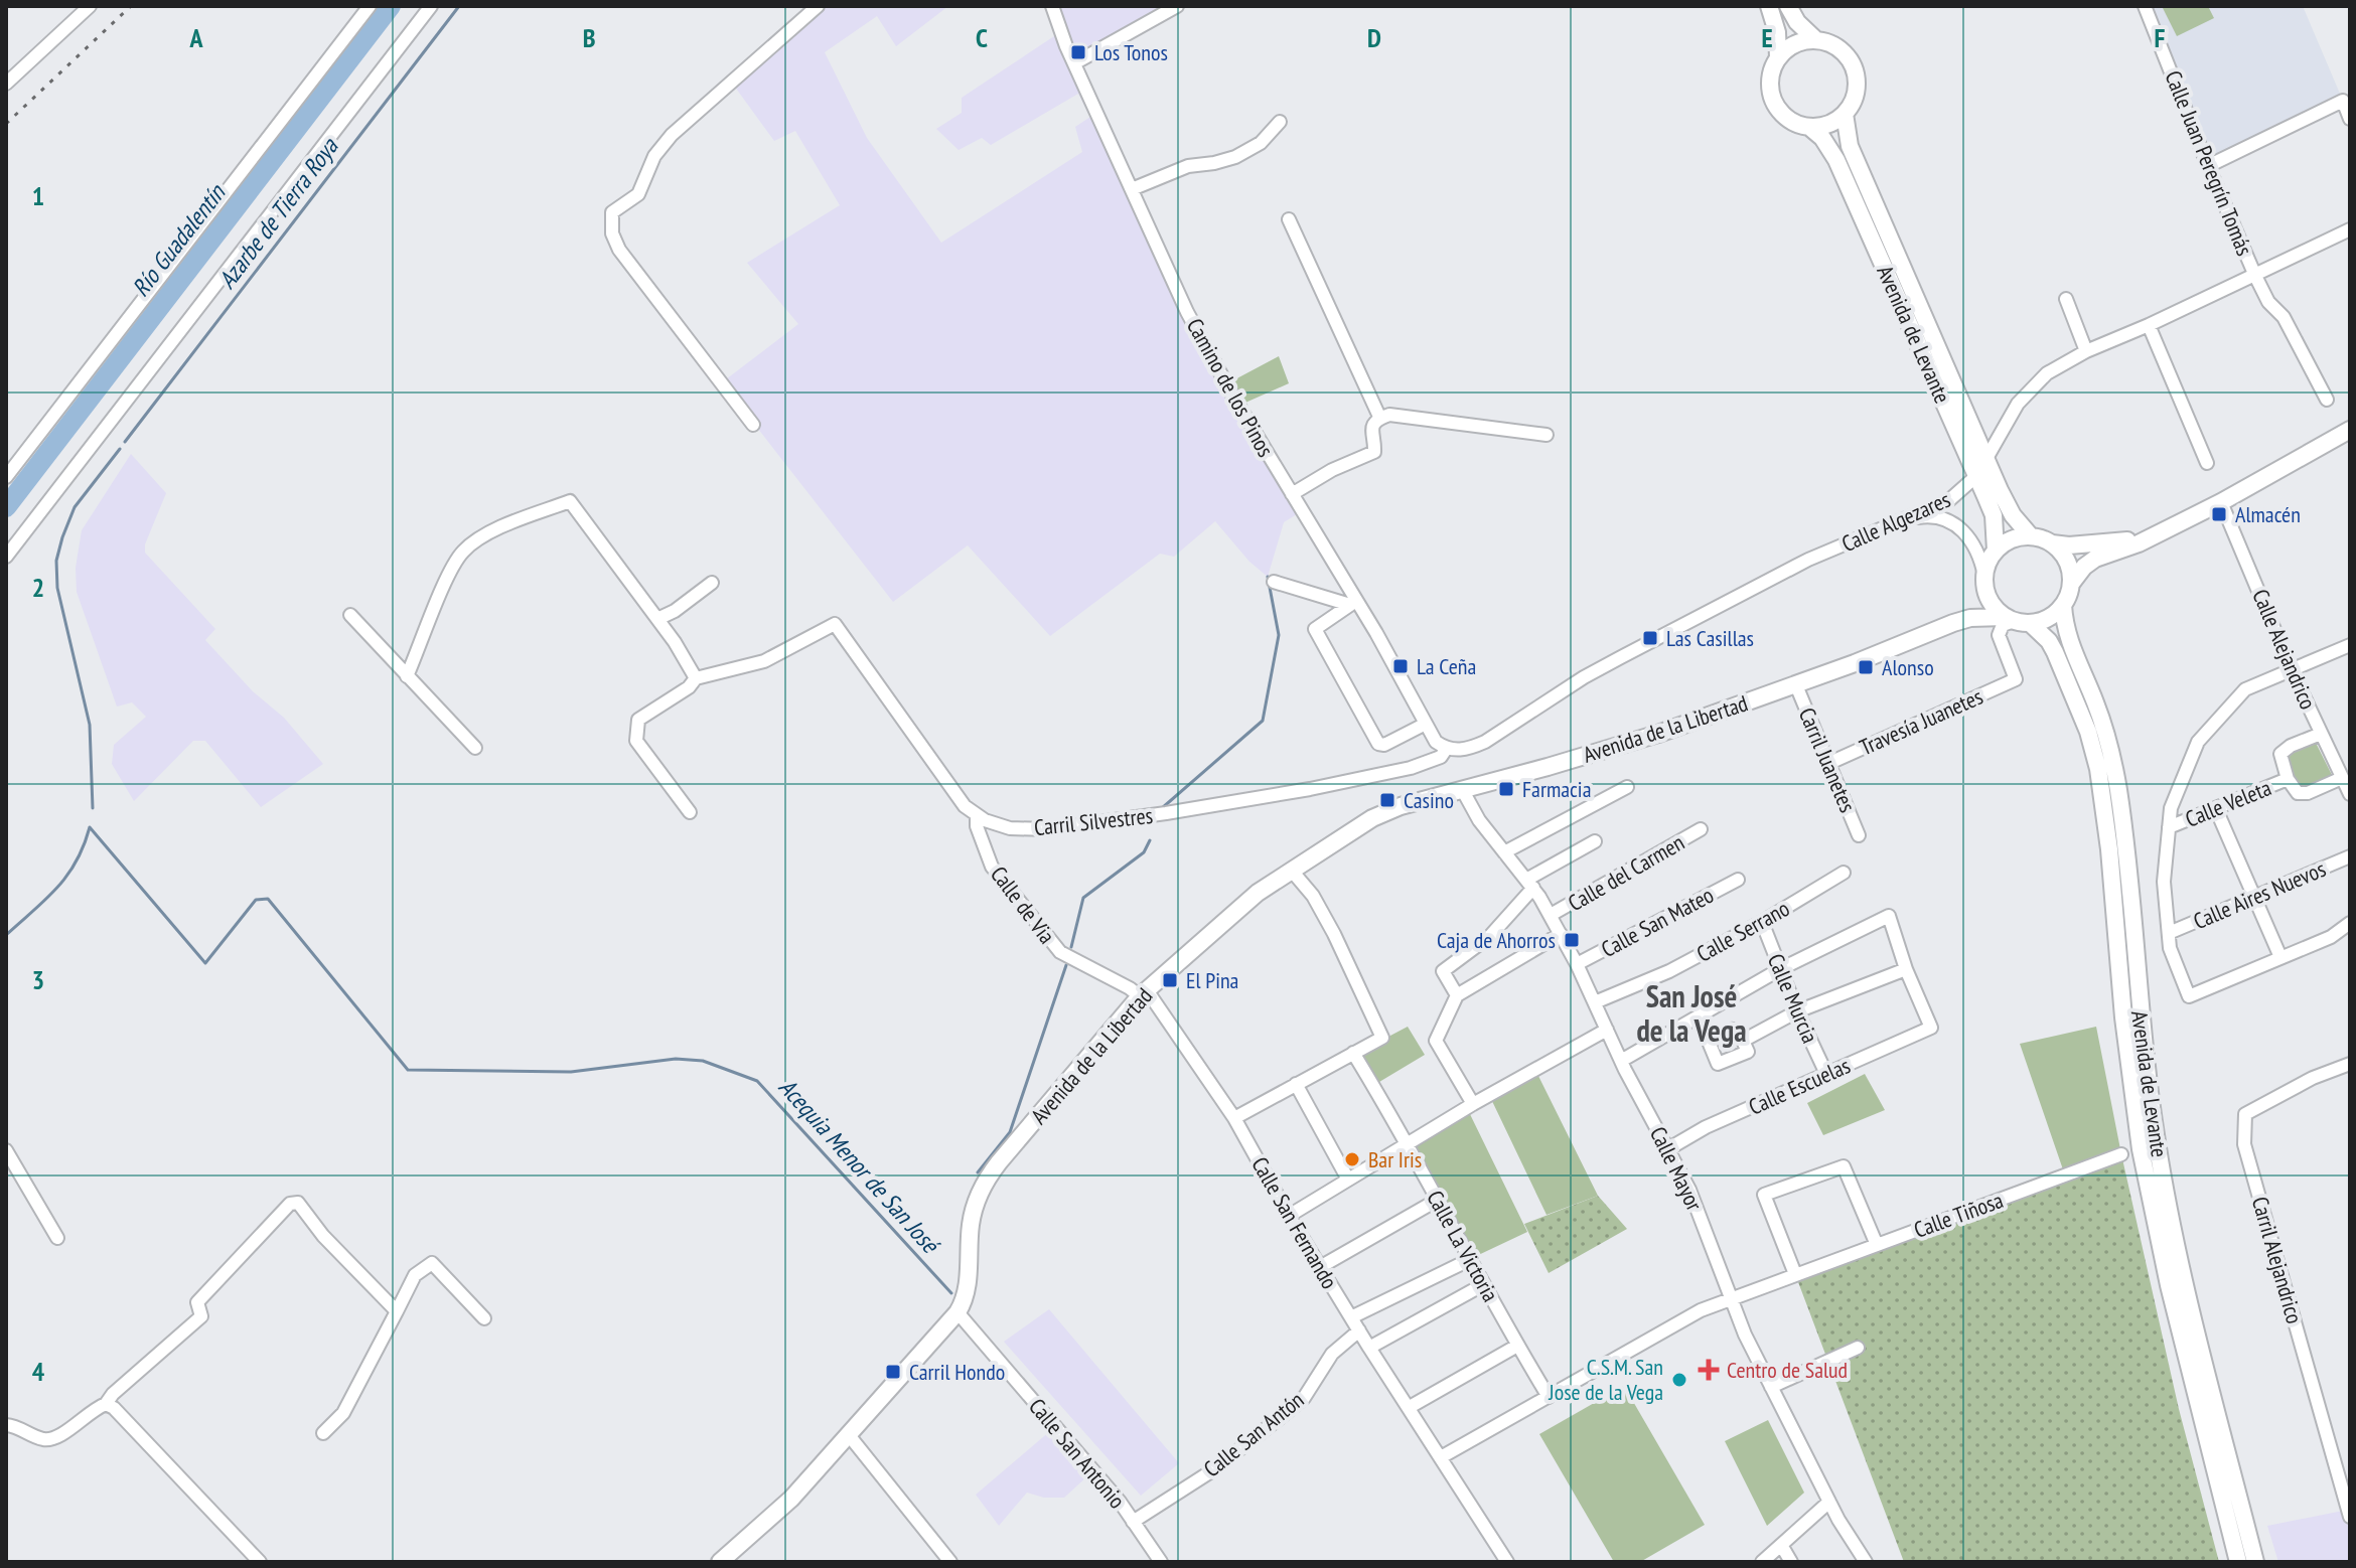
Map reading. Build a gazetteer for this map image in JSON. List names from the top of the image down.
{
  "streets": {
    "main road": ["Avenida de Levante", "Avenida de la Libertad"],
    "street": [
      "Calle Juan Peregrín Tomás",
      "Camino de los Pinos",
      "Calle Algezares",
      "Calle Alejandrico",
      "Travesía Juanetes",
      "Carril Juanetes",
      "Calle Veleta",
      "Carril Silvestres",
      "Calle del Carmen",
      "Calle Aires Nuevos",
      "Calle de Via",
      "Calle San Mateo",
      "Calle Serrano",
      "Calle Murcia",
      "Calle Escuelas",
      "Calle Mayor",
      "Calle Tiñosa",
      "Calle San Fernando",
      "Calle La Victoria",
      "Carril Alejandrico",
      "Calle San Antón",
      "Calle San Antonio"
    ]
  },
  "crossings": [
    ["Calle Juan Peregrín Tomás", "Calle Algezares"],
    ["Avenida de Levante", "Calle Algezares"],
    ["Avenida de Levante", "Travesía Juanetes"],
    ["Avenida de Levante", "Avenida de la Libertad"],
    ["Camino de los Pinos", "Calle Algezares"],
    ["Camino de los Pinos", "Carril Silvestres"],
    ["Calle Algezares", "Carril Silvestres"],
    ["Calle Alejandrico", "Calle Veleta"],
    ["Travesía Juanetes", "Avenida de la Libertad"],
    ["Travesía Juanetes", "Carril Juanetes"],
    ["Avenida de la Libertad", "Carril Juanetes"],
    ["Avenida de la Libertad", "Calle de Via"],
    ["Avenida de la Libertad", "Calle Mayor"],
    ["Avenida de la Libertad", "Calle San Fernando"],
    ["Avenida de la Libertad", "Calle San Antonio"],
    ["Carril Silvestres", "Calle de Via"],
    ["Calle del Carmen", "Calle Mayor"],
    ["Calle de Via", "Calle San Fernando"],
    ["Calle San Mateo", "Calle Mayor"],
    ["Calle Serrano", "Calle Murcia"],
    ["Calle Serrano", "Calle Mayor"],
    ["Calle Murcia", "Calle Escuelas"],
    ["Calle Escuelas", "Calle Mayor"],
    ["Calle Mayor", "Calle Tiñosa"],
    ["Calle Tiñosa", "Calle San Fernando"],
    ["Calle Tiñosa", "Calle La Victoria"],
    ["Calle San Fernando", "Calle San Antón"],
    ["Calle San Antón", "Calle San Antonio"]
  ],
  "districts": ["San José de la Vega"],
  "water": ["Azarbe de Tierra Roya", "Río Guadalentín", "Acequia Menor de San José"],
  "places": {
    "transit": [
      "Los Tonos",
      "Almacén",
      "Las Casillas",
      "La Ceña",
      "Alonso",
      "Farmacia",
      "Casino",
      "Caja de Ahorros",
      "El Pina",
      "Carril Hondo"
    ],
    "other": ["Bar Iris", "C.S.M. San Jose de la Vega"],
    "health": ["Centro de Salud"]
  },
  "grid": {
    "columns": [
      "A",
      "B",
      "C",
      "D",
      "E",
      "F"
    ],
    "rows": [
      "1",
      "2",
      "3",
      "4"
    ]
  }
}
